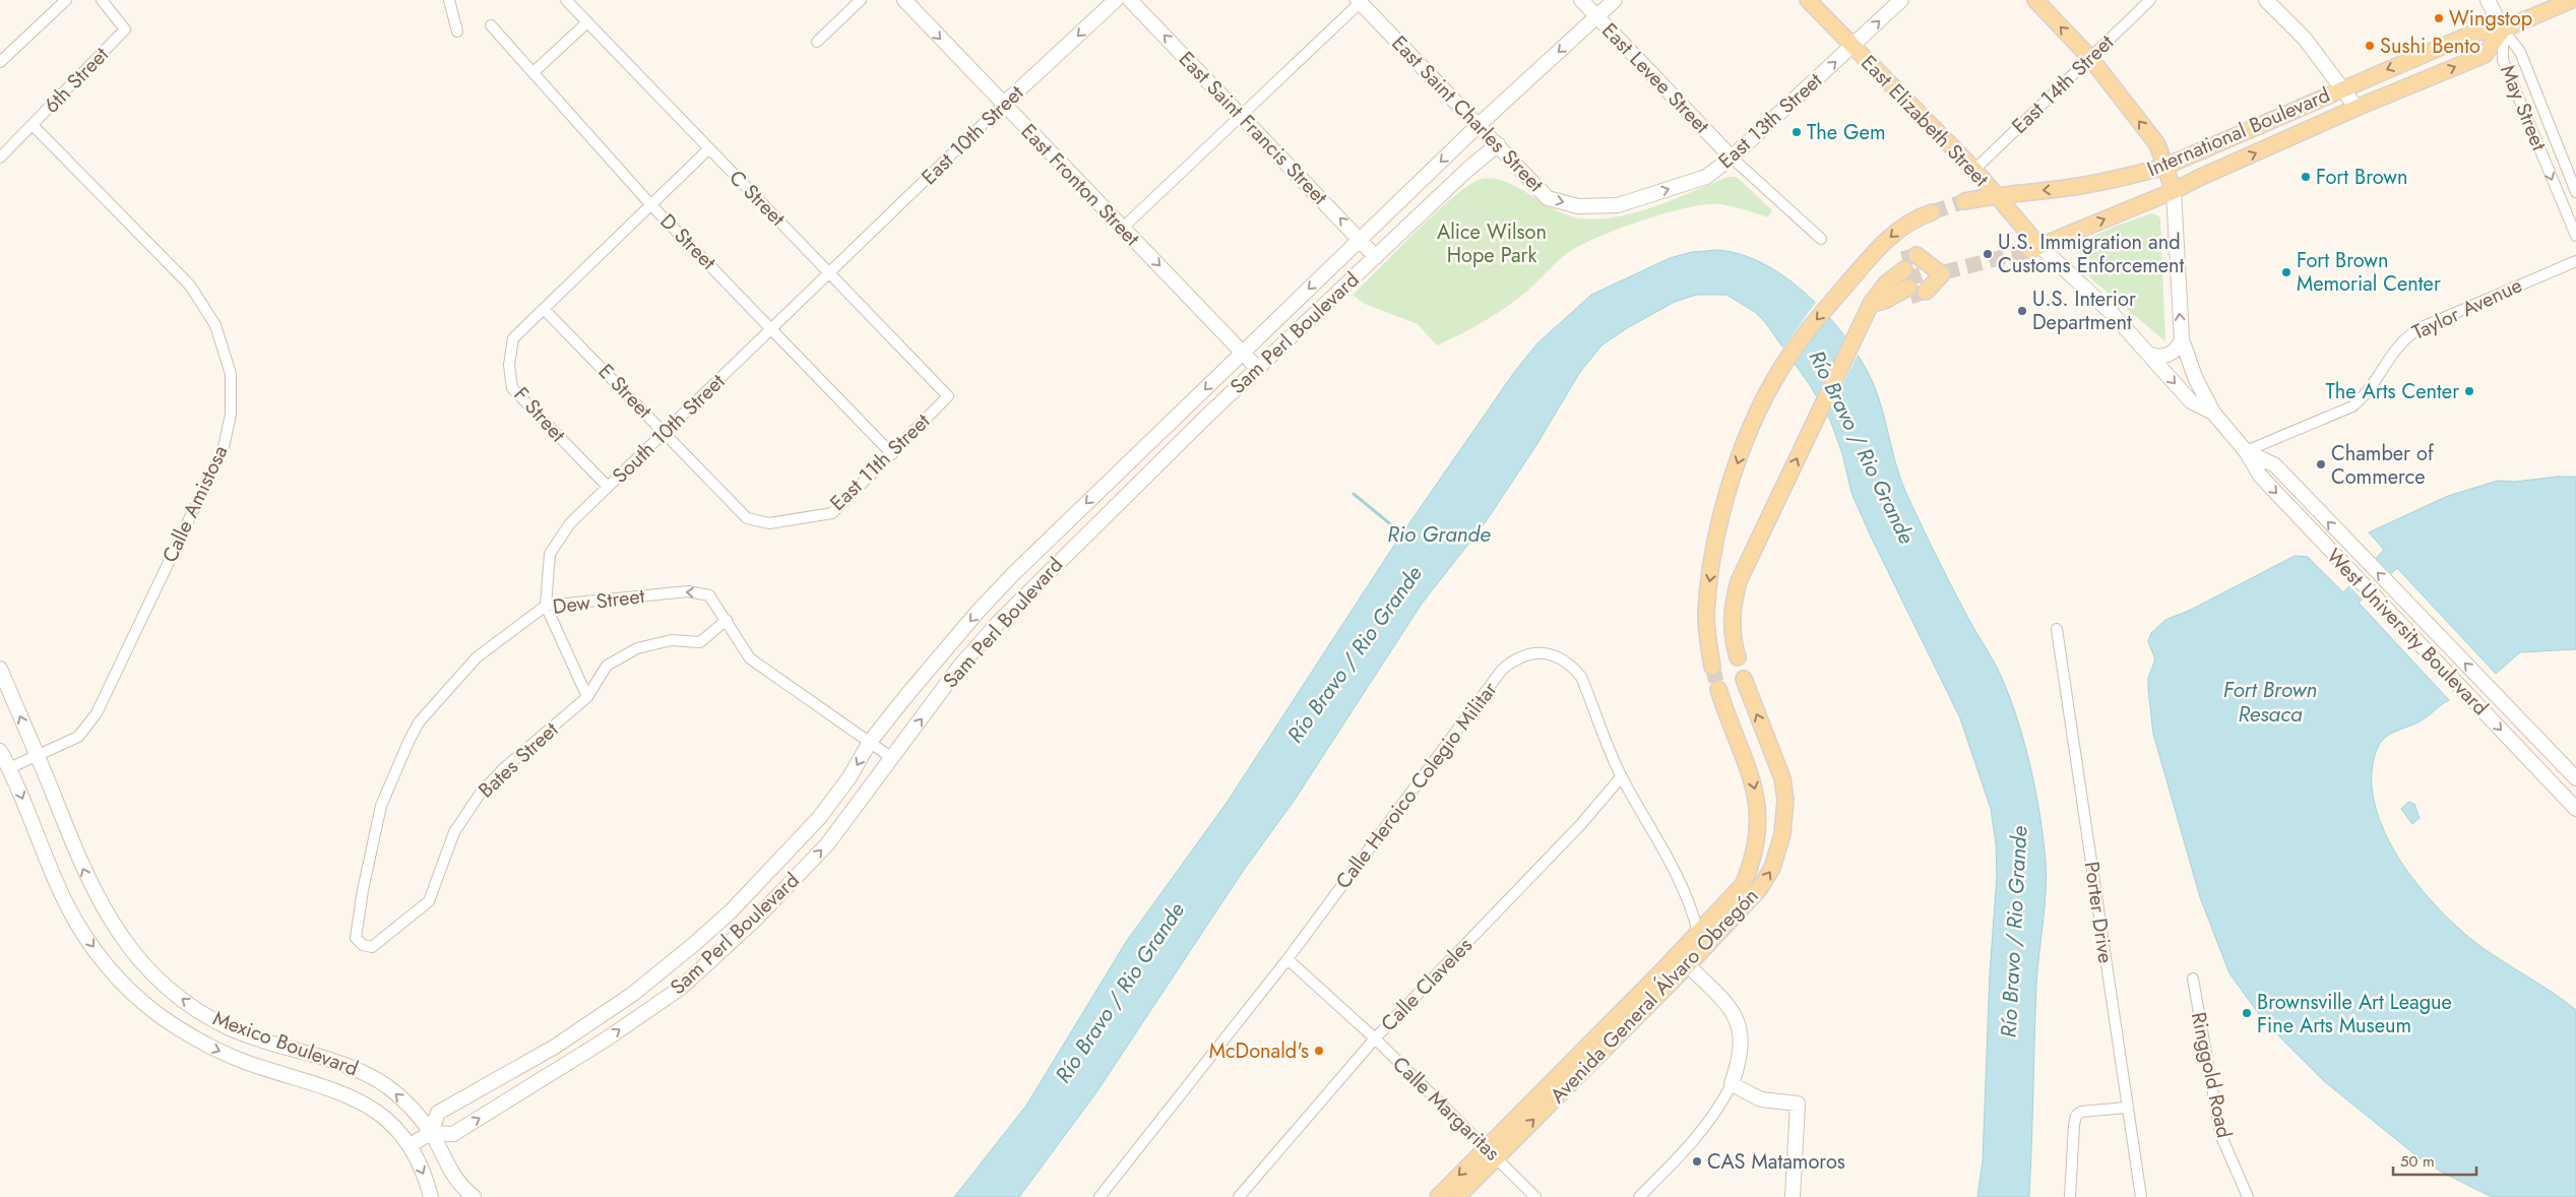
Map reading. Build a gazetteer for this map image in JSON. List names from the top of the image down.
{
  "streets": {
    "main road": [
      "East Levee Street",
      "East Saint Charles Street",
      "East 13th Street",
      "East Elizabeth Street",
      "East Saint Francis Street",
      "International Boulevard",
      "East 10th Street",
      "East Fronton Street",
      "Sam Perl Boulevard",
      "West University Boulevard",
      "Avenida General Álvaro Obregón",
      "Mexico Boulevard"
    ],
    "street": [
      "6th Street",
      "East 14th Street",
      "May Street",
      "C Street",
      "D Street",
      "Taylor Avenue",
      "E Street",
      "F Street",
      "South 10th Street",
      "East 11th Street",
      "Calle Amistosa",
      "Dew Street",
      "Bates Street",
      "Calle Heroico Colegio Militar",
      "Porter Drive",
      "Calle Claveles",
      "Ringgold Road",
      "Calle Margaritas"
    ]
  },
  "crossings": [
    ["East Levee Street", "East 13th Street"],
    ["East Levee Street", "Sam Perl Boulevard"],
    ["6th Street", "Calle Amistosa"],
    ["East 14th Street", "East Elizabeth Street"],
    ["May Street", "International Boulevard"],
    ["East Saint Charles Street", "East 13th Street"],
    ["East Saint Charles Street", "Sam Perl Boulevard"],
    ["East 13th Street", "East Elizabeth Street"],
    ["East Elizabeth Street", "International Boulevard"],
    ["East Elizabeth Street", "West University Boulevard"],
    ["East Saint Francis Street", "Sam Perl Boulevard"],
    ["International Boulevard", "West University Boulevard"],
    ["East 10th Street", "East Fronton Street"],
    ["East 10th Street", "C Street"],
    ["East 10th Street", "South 10th Street"],
    ["East Fronton Street", "Sam Perl Boulevard"],
    ["C Street", "F Street"],
    ["C Street", "South 10th Street"],
    ["C Street", "East 11th Street"],
    ["D Street", "F Street"],
    ["D Street", "South 10th Street"],
    ["D Street", "East 11th Street"],
    ["Taylor Avenue", "West University Boulevard"],
    ["Sam Perl Boulevard", "Dew Street"],
    ["Sam Perl Boulevard", "Mexico Boulevard"],
    ["E Street", "F Street"],
    ["E Street", "South 10th Street"],
    ["E Street", "East 11th Street"],
    ["F Street", "South 10th Street"],
    ["South 10th Street", "Dew Street"],
    ["Calle Amistosa", "Mexico Boulevard"],
    ["Dew Street", "Bates Street"],
    ["Calle Heroico Colegio Militar", "Calle Claveles"],
    ["Calle Heroico Colegio Militar", "Avenida General Álvaro Obregón"],
    ["Calle Heroico Colegio Militar", "Calle Margaritas"],
    ["Calle Claveles", "Calle Margaritas"],
    ["Avenida General Álvaro Obregón", "Calle Margaritas"]
  ],
  "one_way": [
    "East Saint Charles Street",
    "East 13th Street",
    "East Saint Francis Street",
    "East 10th Street",
    "East Fronton Street"
  ],
  "water": ["Río Bravo / Rio Grande", "Rio Grande", "Fort Brown Resaca"],
  "parks": ["Alice Wilson Hope Park"],
  "places": [
    "Wingstop",
    "Sushi Bento",
    "The Gem",
    "Fort Brown",
    "U.S. Immigration and Customs Enforcement",
    "Fort Brown Memorial Center",
    "U.S. Interior Department",
    "The Arts Center",
    "Chamber of Commerce",
    "Brownsville Art League Fine Arts Museum",
    "McDonald's",
    "CAS Matamoros"
  ],
  "scale_bar": "50 m"
}
